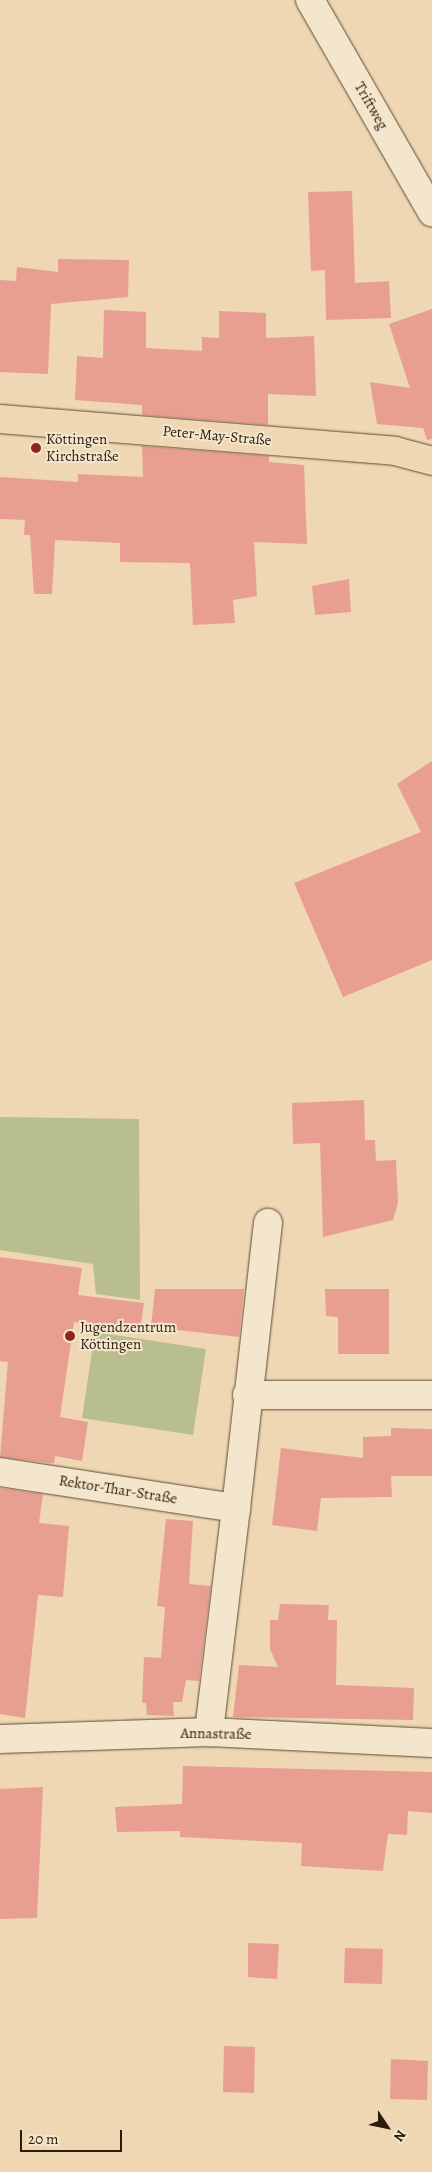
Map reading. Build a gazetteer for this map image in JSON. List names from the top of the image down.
{
  "streets": {
    "main road": ["Peter-May-Straße"],
    "street": ["Triftweg", "Rektor-Thar-Straße", "Annastraße"]
  },
  "places": ["Köttingen Kirchstraße", "Jugendzentrum Köttingen"],
  "scale_bar": "20 m",
  "north": "bottom right"
}
